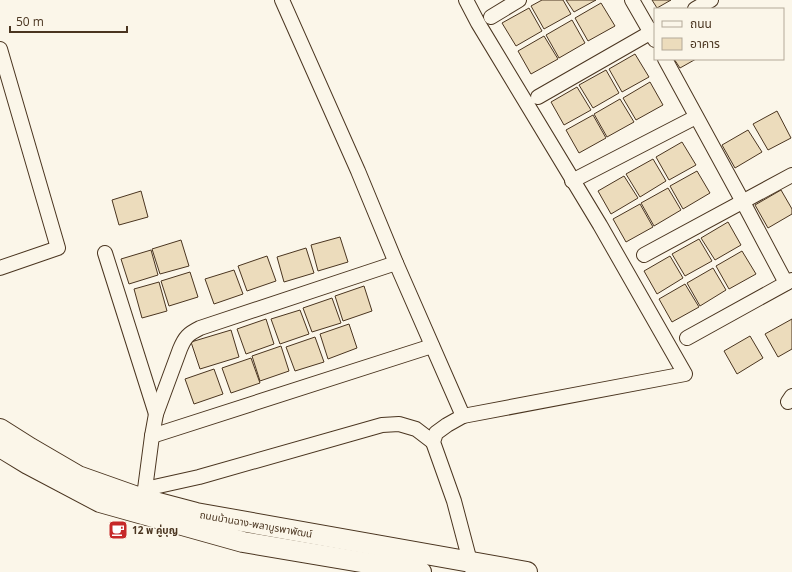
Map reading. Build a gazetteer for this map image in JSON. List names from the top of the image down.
{
  "streets": {
    "street": ["ถนนบ้านฉาง-พลาบูรพาพัฒน์"]
  },
  "places": {
    "cafe": ["12 พ คู่บุญ"]
  },
  "legend": ["ถนน", "อาคาร"],
  "scale_bar": "50 m"
}
